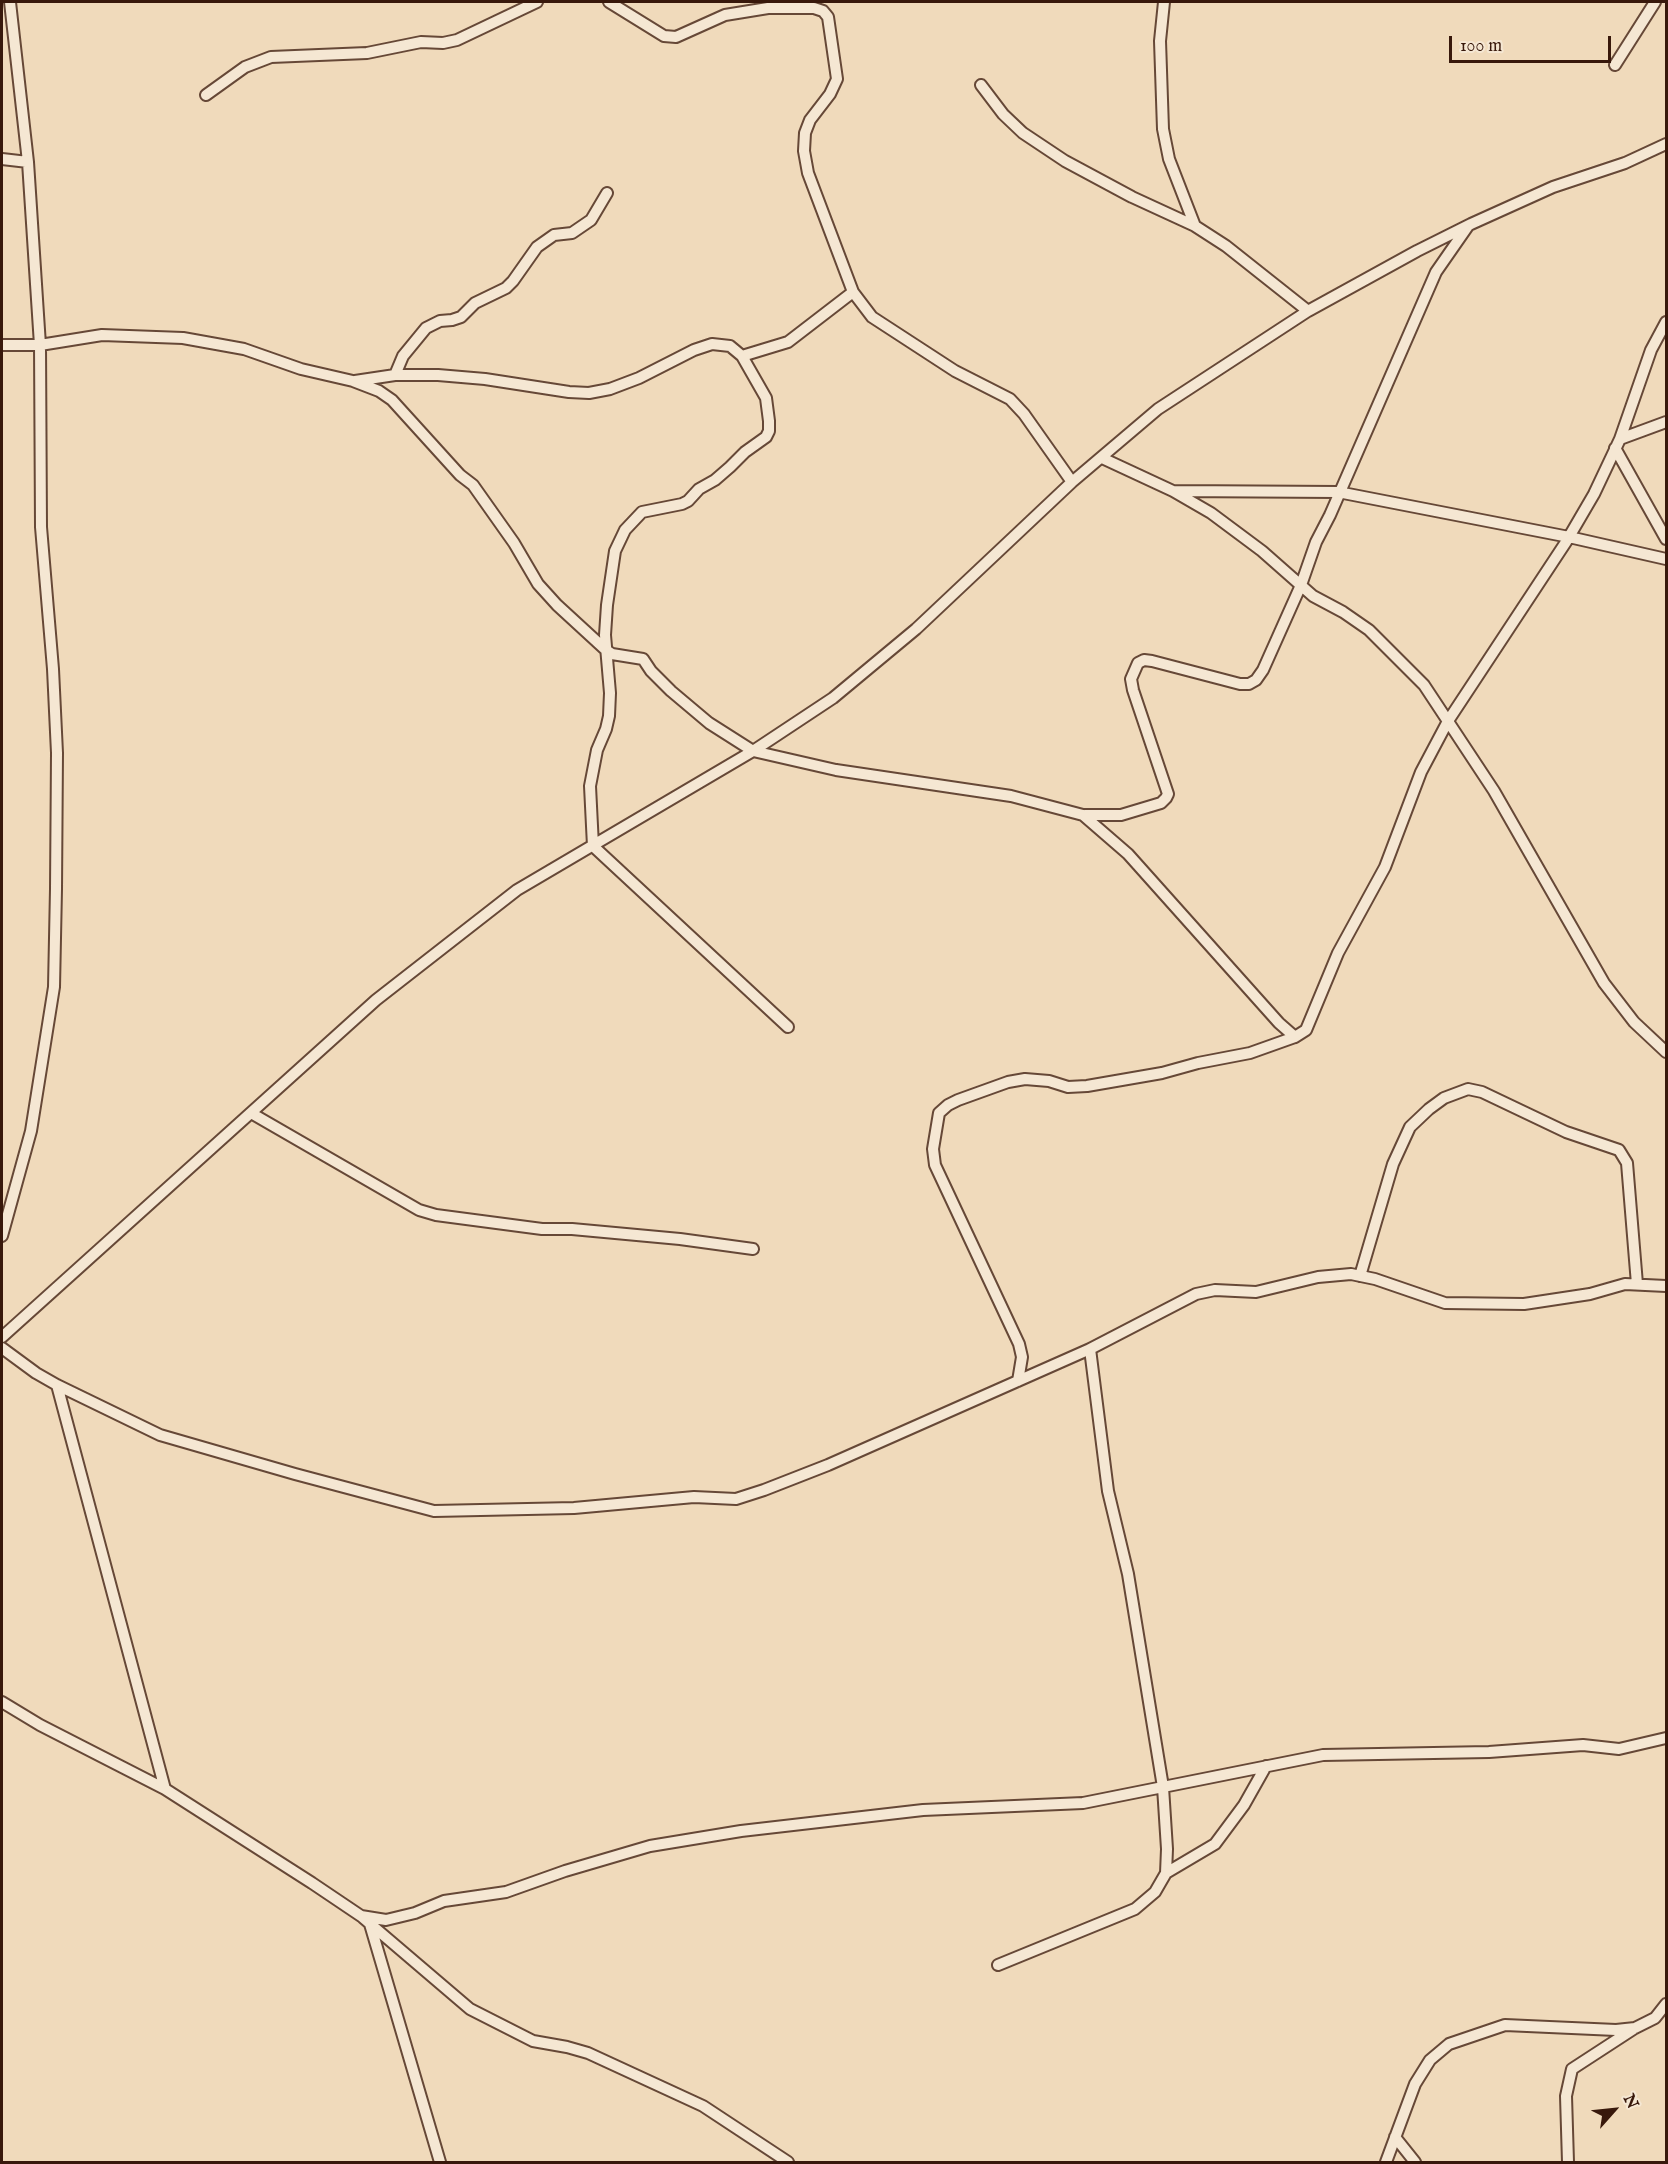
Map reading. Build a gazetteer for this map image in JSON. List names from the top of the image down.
{
  "scale_bar": "100 m",
  "north": "top right"
}
